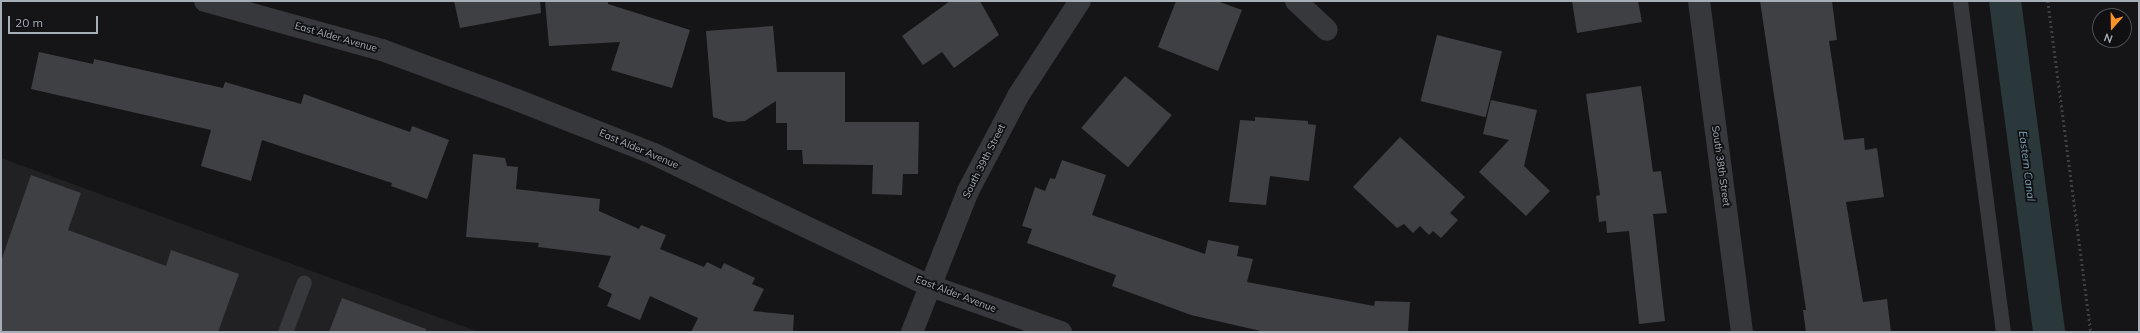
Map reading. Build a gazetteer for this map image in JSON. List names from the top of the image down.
{
  "streets": {
    "street": ["East Alder Avenue", "South 39th Street", "South 38th Street"]
  },
  "crossings": [
    ["East Alder Avenue", "South 39th Street"]
  ],
  "water": ["Eastern Canal"],
  "scale_bar": "20 m",
  "north": "bottom"
}
